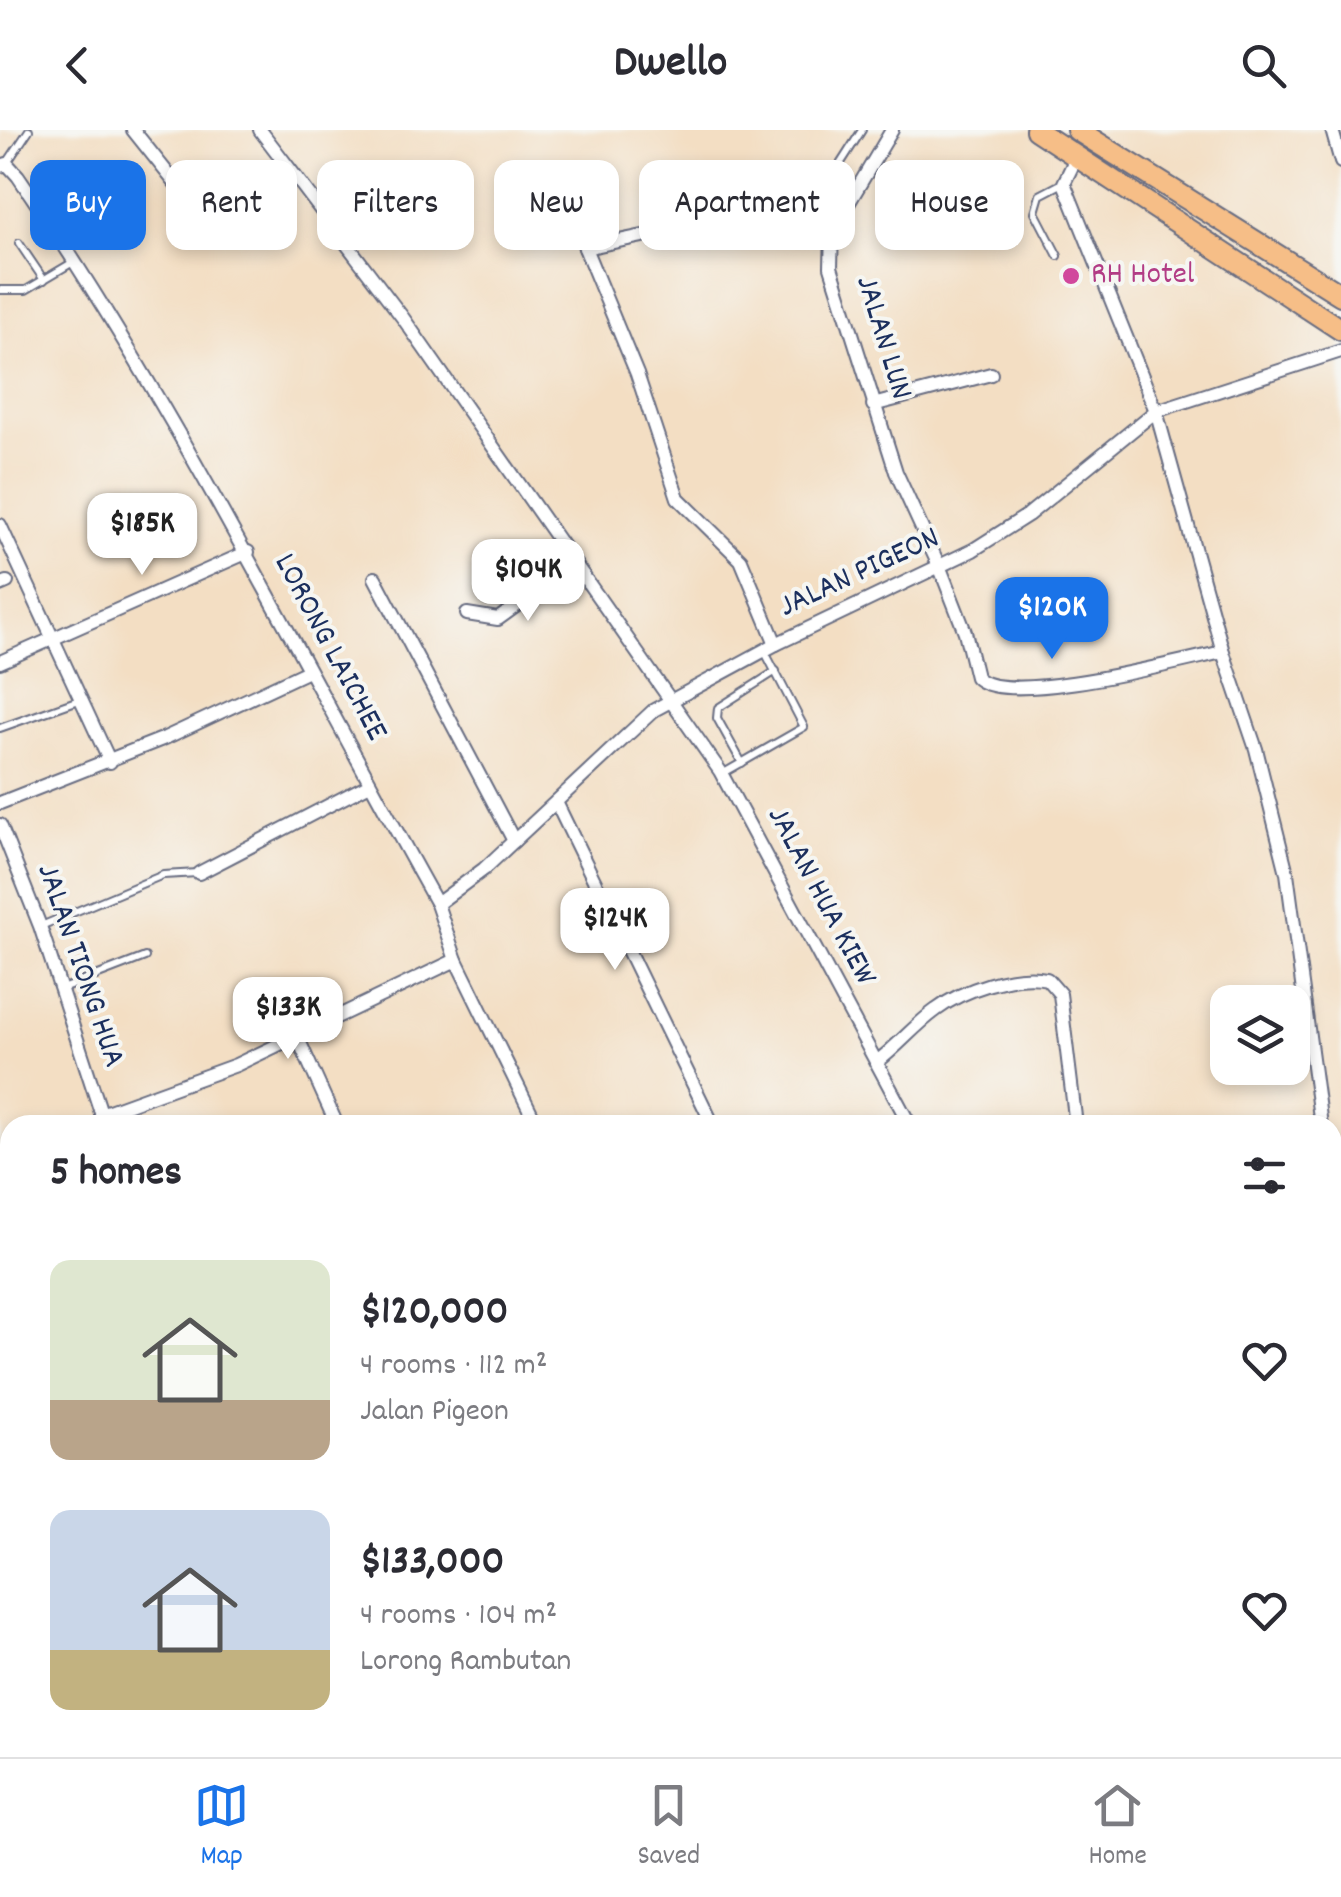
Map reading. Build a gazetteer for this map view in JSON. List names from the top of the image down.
{
  "streets": {
    "street": [
      "JALAN LUN",
      "JALAN PIGEON",
      "LORONG LAICHEE",
      "JALAN HUA KIEW",
      "JALAN TIONG HUA"
    ]
  },
  "crossings": [
    ["JALAN LUN", "JALAN PIGEON"],
    ["JALAN PIGEON", "LORONG LAICHEE"],
    ["JALAN PIGEON", "JALAN HUA KIEW"]
  ],
  "places": ["RH Hotel"],
  "page": {
    "header": "Dwello",
    "chip": [
      "Buy",
      "Rent",
      "Filters",
      "New",
      "Apartment",
      "House"
    ],
    "price": [
      "$185K",
      "$104K",
      "$120K",
      "$124K",
      "$133K"
    ],
    "heading": "5 homes",
    "list": [
      {
        "name": "$120,000",
        "note": "4 rooms · 112 m² · Jalan Pigeon"
      },
      {
        "name": "$133,000",
        "note": "4 rooms · 104 m² · Lorong Rambutan"
      }
    ],
    "tabs": ["Map", "Saved", "Home"]
  }
}
